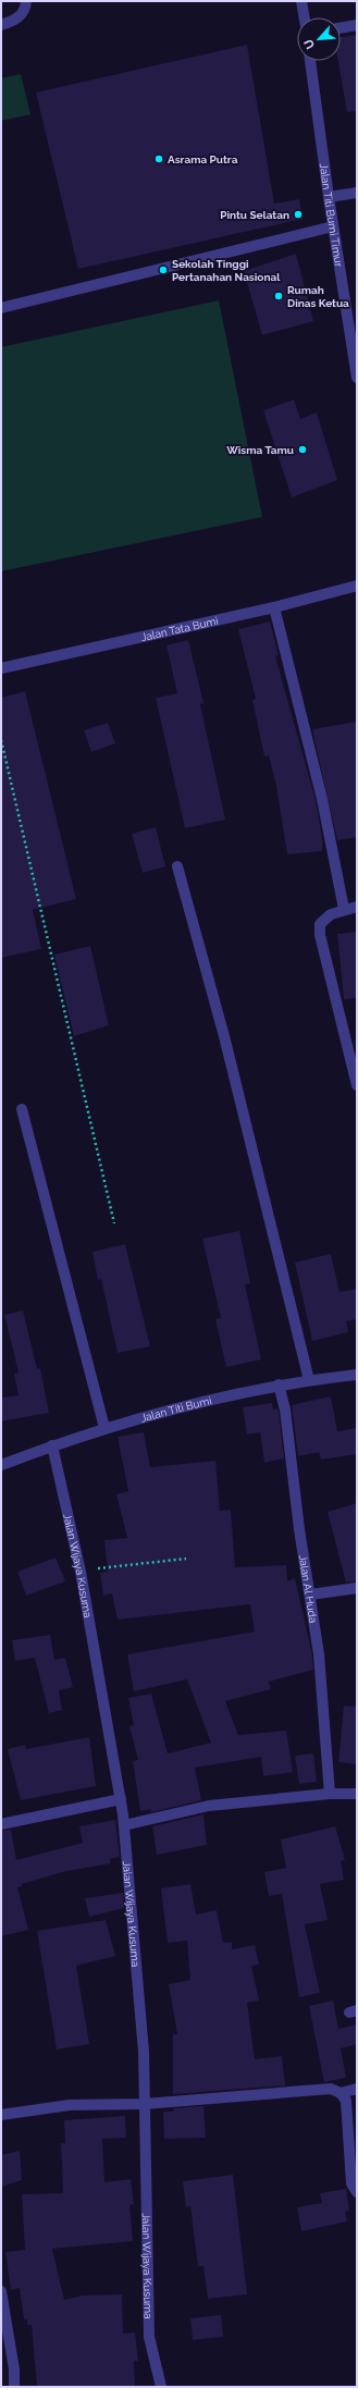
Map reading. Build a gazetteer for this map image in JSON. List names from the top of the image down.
{
  "streets": {
    "street": [
      "Jalan Titi Bumi Timur",
      "Jalan Tata Bumi",
      "Jalan Titi Bumi",
      "Jalan Wijaya Kusuma",
      "Jalan Al Huda"
    ]
  },
  "crossings": [
    ["Jalan Titi Bumi", "Jalan Wijaya Kusuma"],
    ["Jalan Titi Bumi", "Jalan Al Huda"]
  ],
  "places": [
    "Asrama Putra",
    "Pintu Selatan",
    "Sekolah Tinggi Pertanahan Nasional",
    "Rumah Dinas Ketua",
    "Wisma Tamu"
  ],
  "north": "bottom left"
}
